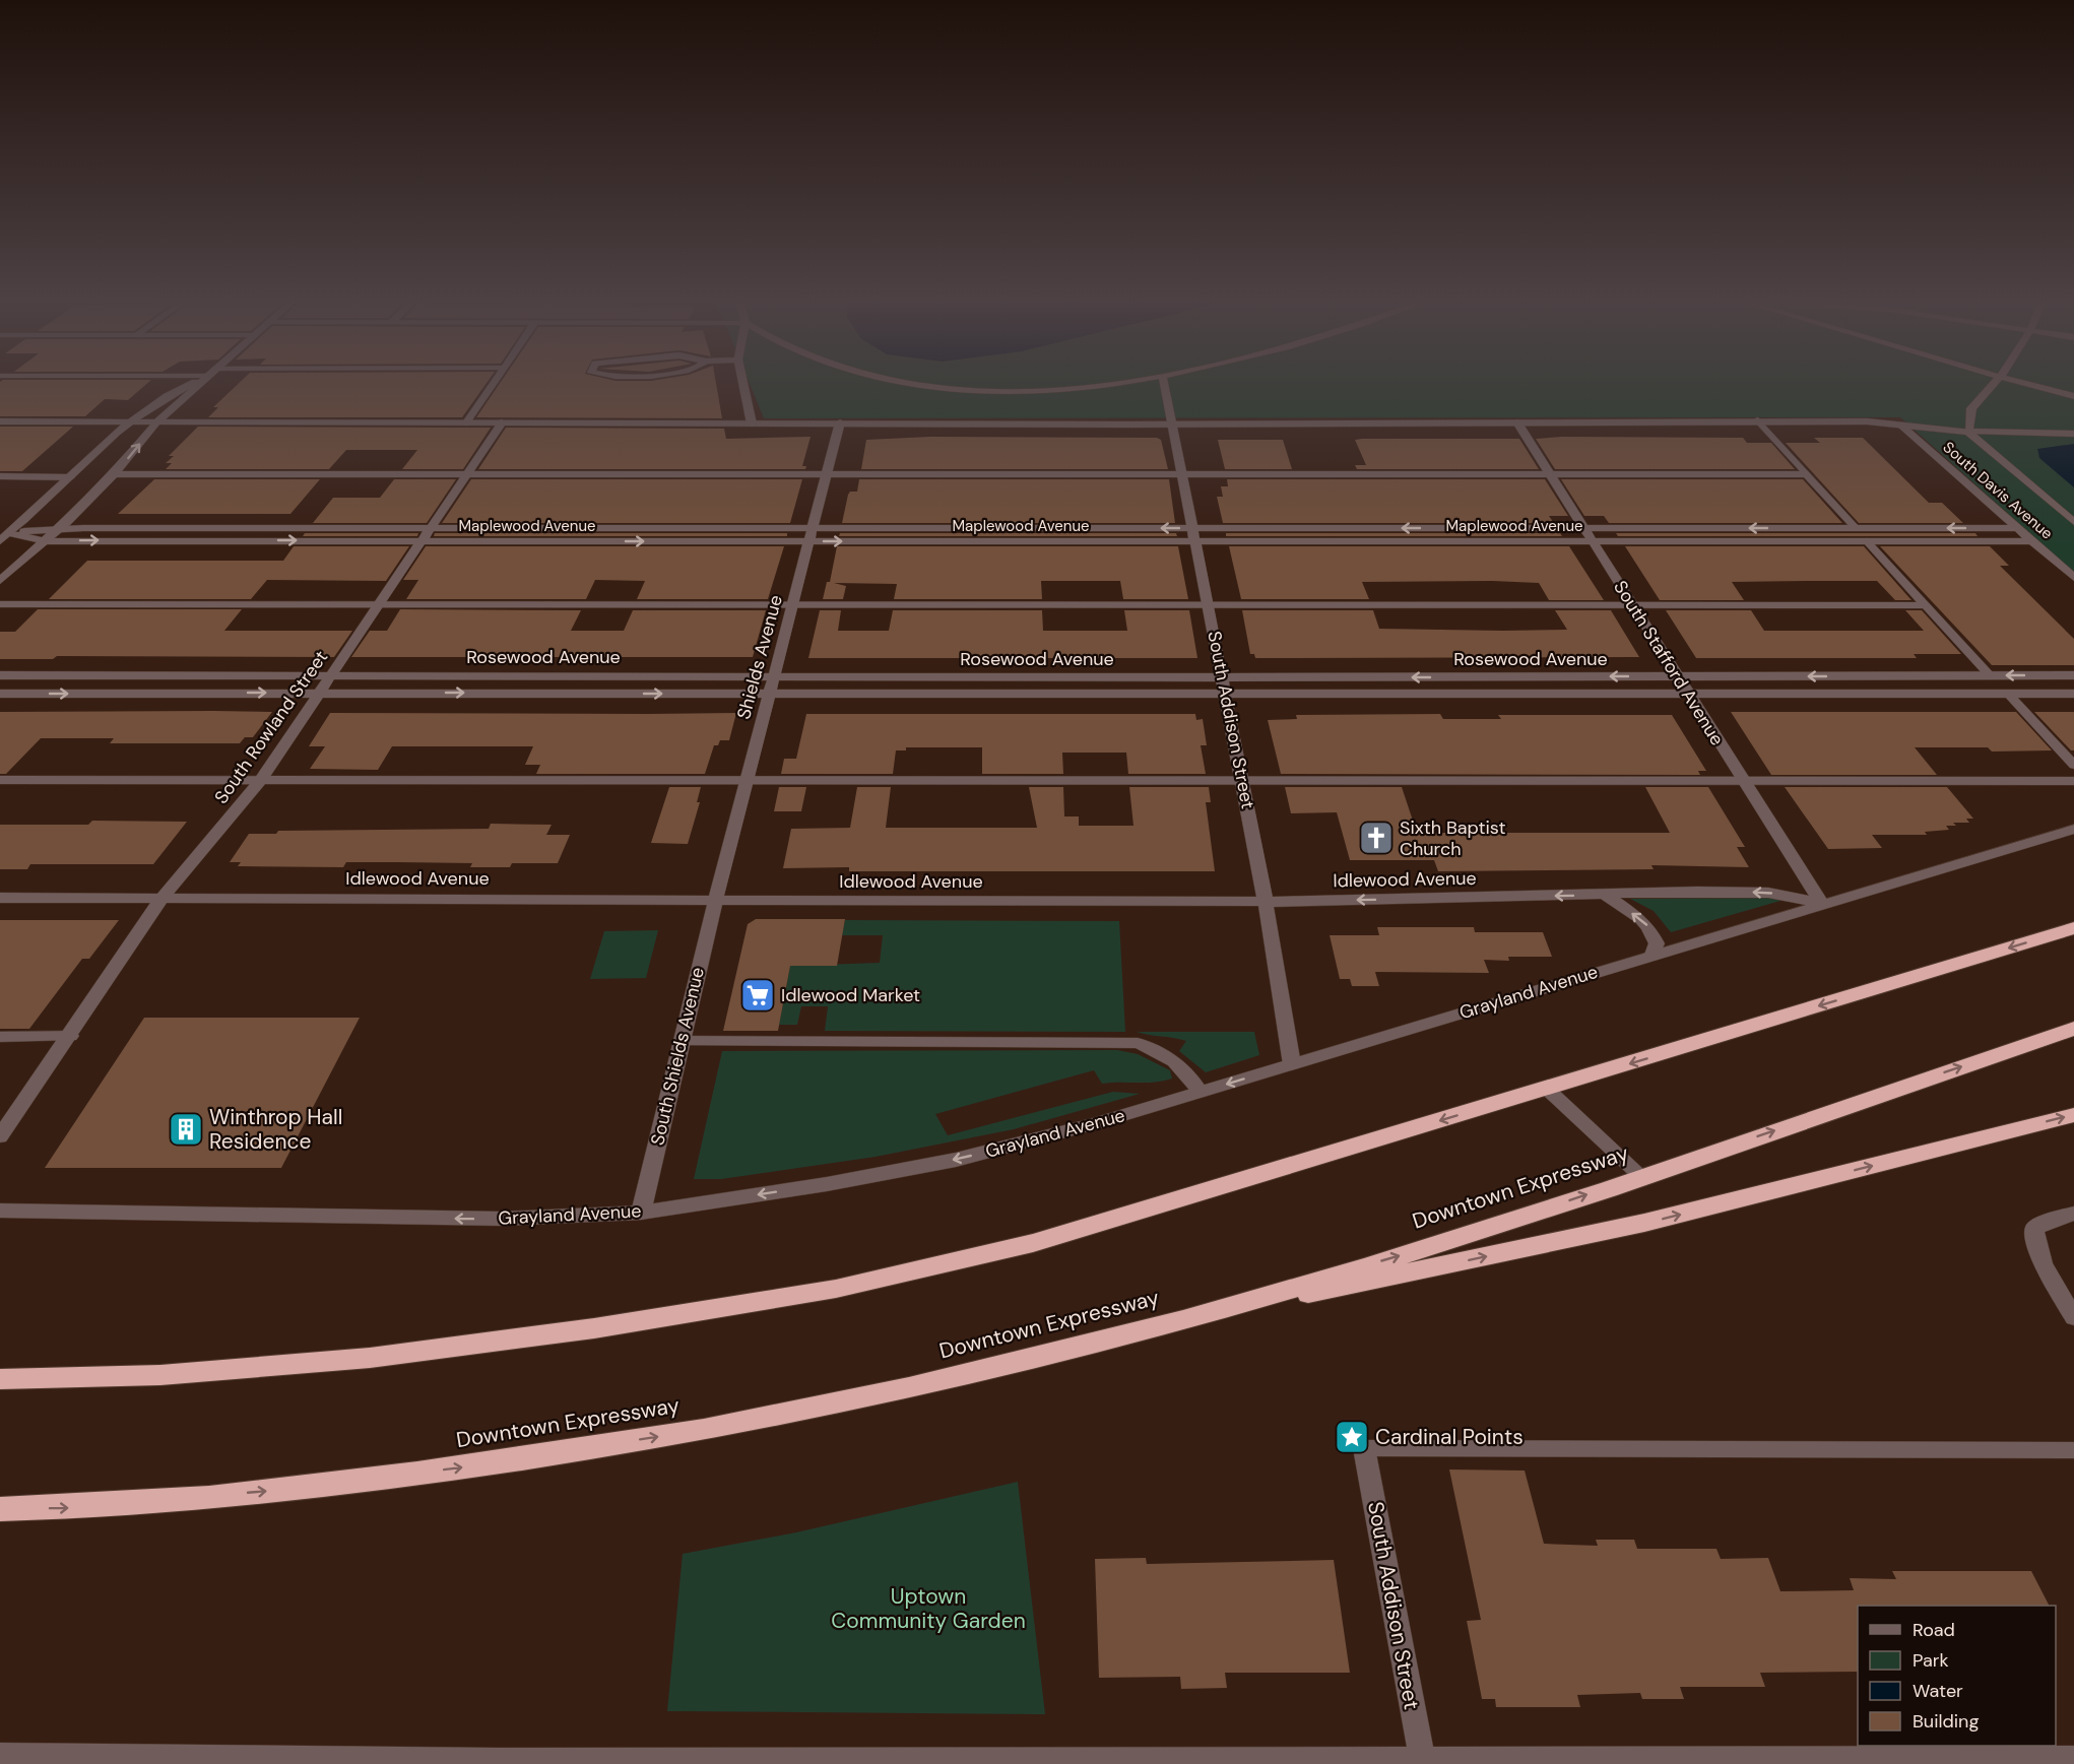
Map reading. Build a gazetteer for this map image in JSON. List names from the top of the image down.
{
  "streets": {
    "highway": ["Downtown Expressway"],
    "street": [
      "South Davis Avenue",
      "Maplewood Avenue",
      "Rosewood Avenue",
      "Shields Avenue",
      "South Stafford Avenue",
      "South Addison Street",
      "South Rowland Street",
      "Idlewood Avenue",
      "Grayland Avenue",
      "South Shields Avenue"
    ]
  },
  "crossings": [
    ["South Davis Avenue", "Maplewood Avenue"],
    ["Maplewood Avenue", "Shields Avenue"],
    ["Maplewood Avenue", "South Stafford Avenue"],
    ["Maplewood Avenue", "South Addison Street"],
    ["Maplewood Avenue", "South Rowland Street"],
    ["Rosewood Avenue", "Shields Avenue"],
    ["Rosewood Avenue", "South Stafford Avenue"],
    ["Rosewood Avenue", "South Addison Street"],
    ["Rosewood Avenue", "South Rowland Street"],
    ["Shields Avenue", "Idlewood Avenue"],
    ["Shields Avenue", "South Shields Avenue"],
    ["South Stafford Avenue", "Idlewood Avenue"],
    ["South Stafford Avenue", "Grayland Avenue"],
    ["South Addison Street", "Idlewood Avenue"],
    ["South Addison Street", "Grayland Avenue"],
    ["South Rowland Street", "Idlewood Avenue"],
    ["Idlewood Avenue", "Grayland Avenue"],
    ["Idlewood Avenue", "South Shields Avenue"],
    ["Grayland Avenue", "South Shields Avenue"]
  ],
  "one_way": ["Grayland Avenue"],
  "parks": ["Uptown Community Garden"],
  "places": {
    "church": ["Sixth Baptist Church"],
    "supermarket": ["Idlewood Market"],
    "building": ["Winthrop Hall Residence"],
    "place": ["Cardinal Points"]
  },
  "legend": [
    "Road",
    "Park",
    "Water",
    "Building"
  ]
}
